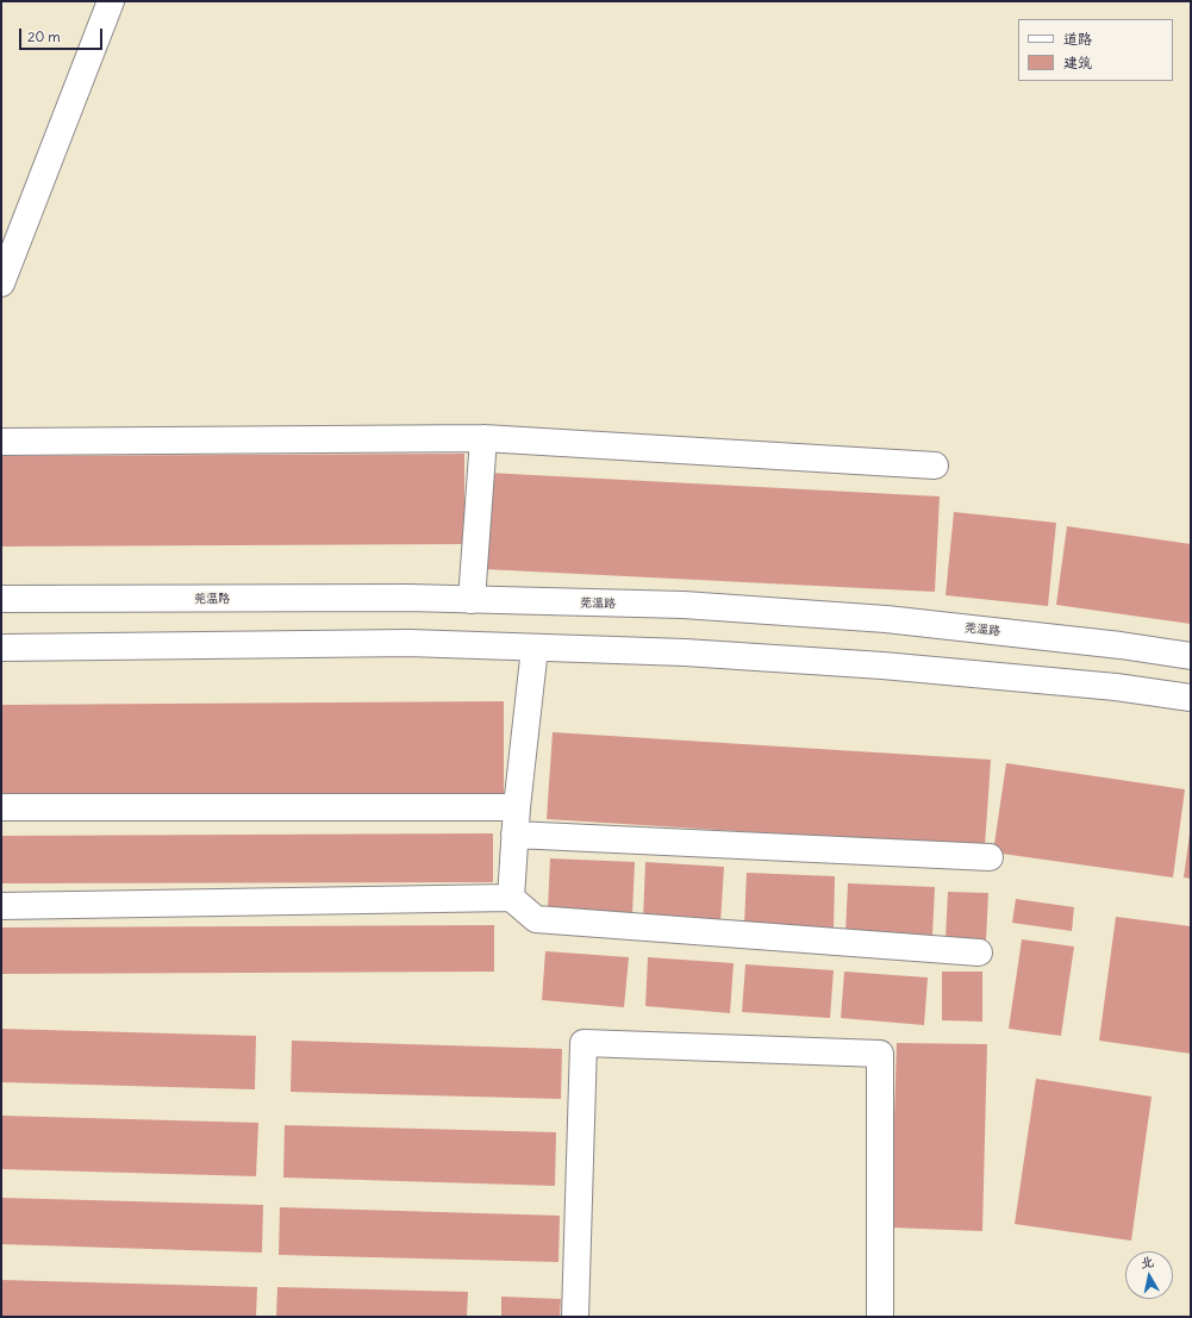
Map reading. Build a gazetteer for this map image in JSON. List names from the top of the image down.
{
  "streets": {
    "street": ["莞温路"]
  },
  "legend": ["道路", "建筑"],
  "scale_bar": "20 m",
  "north": "top"
}
